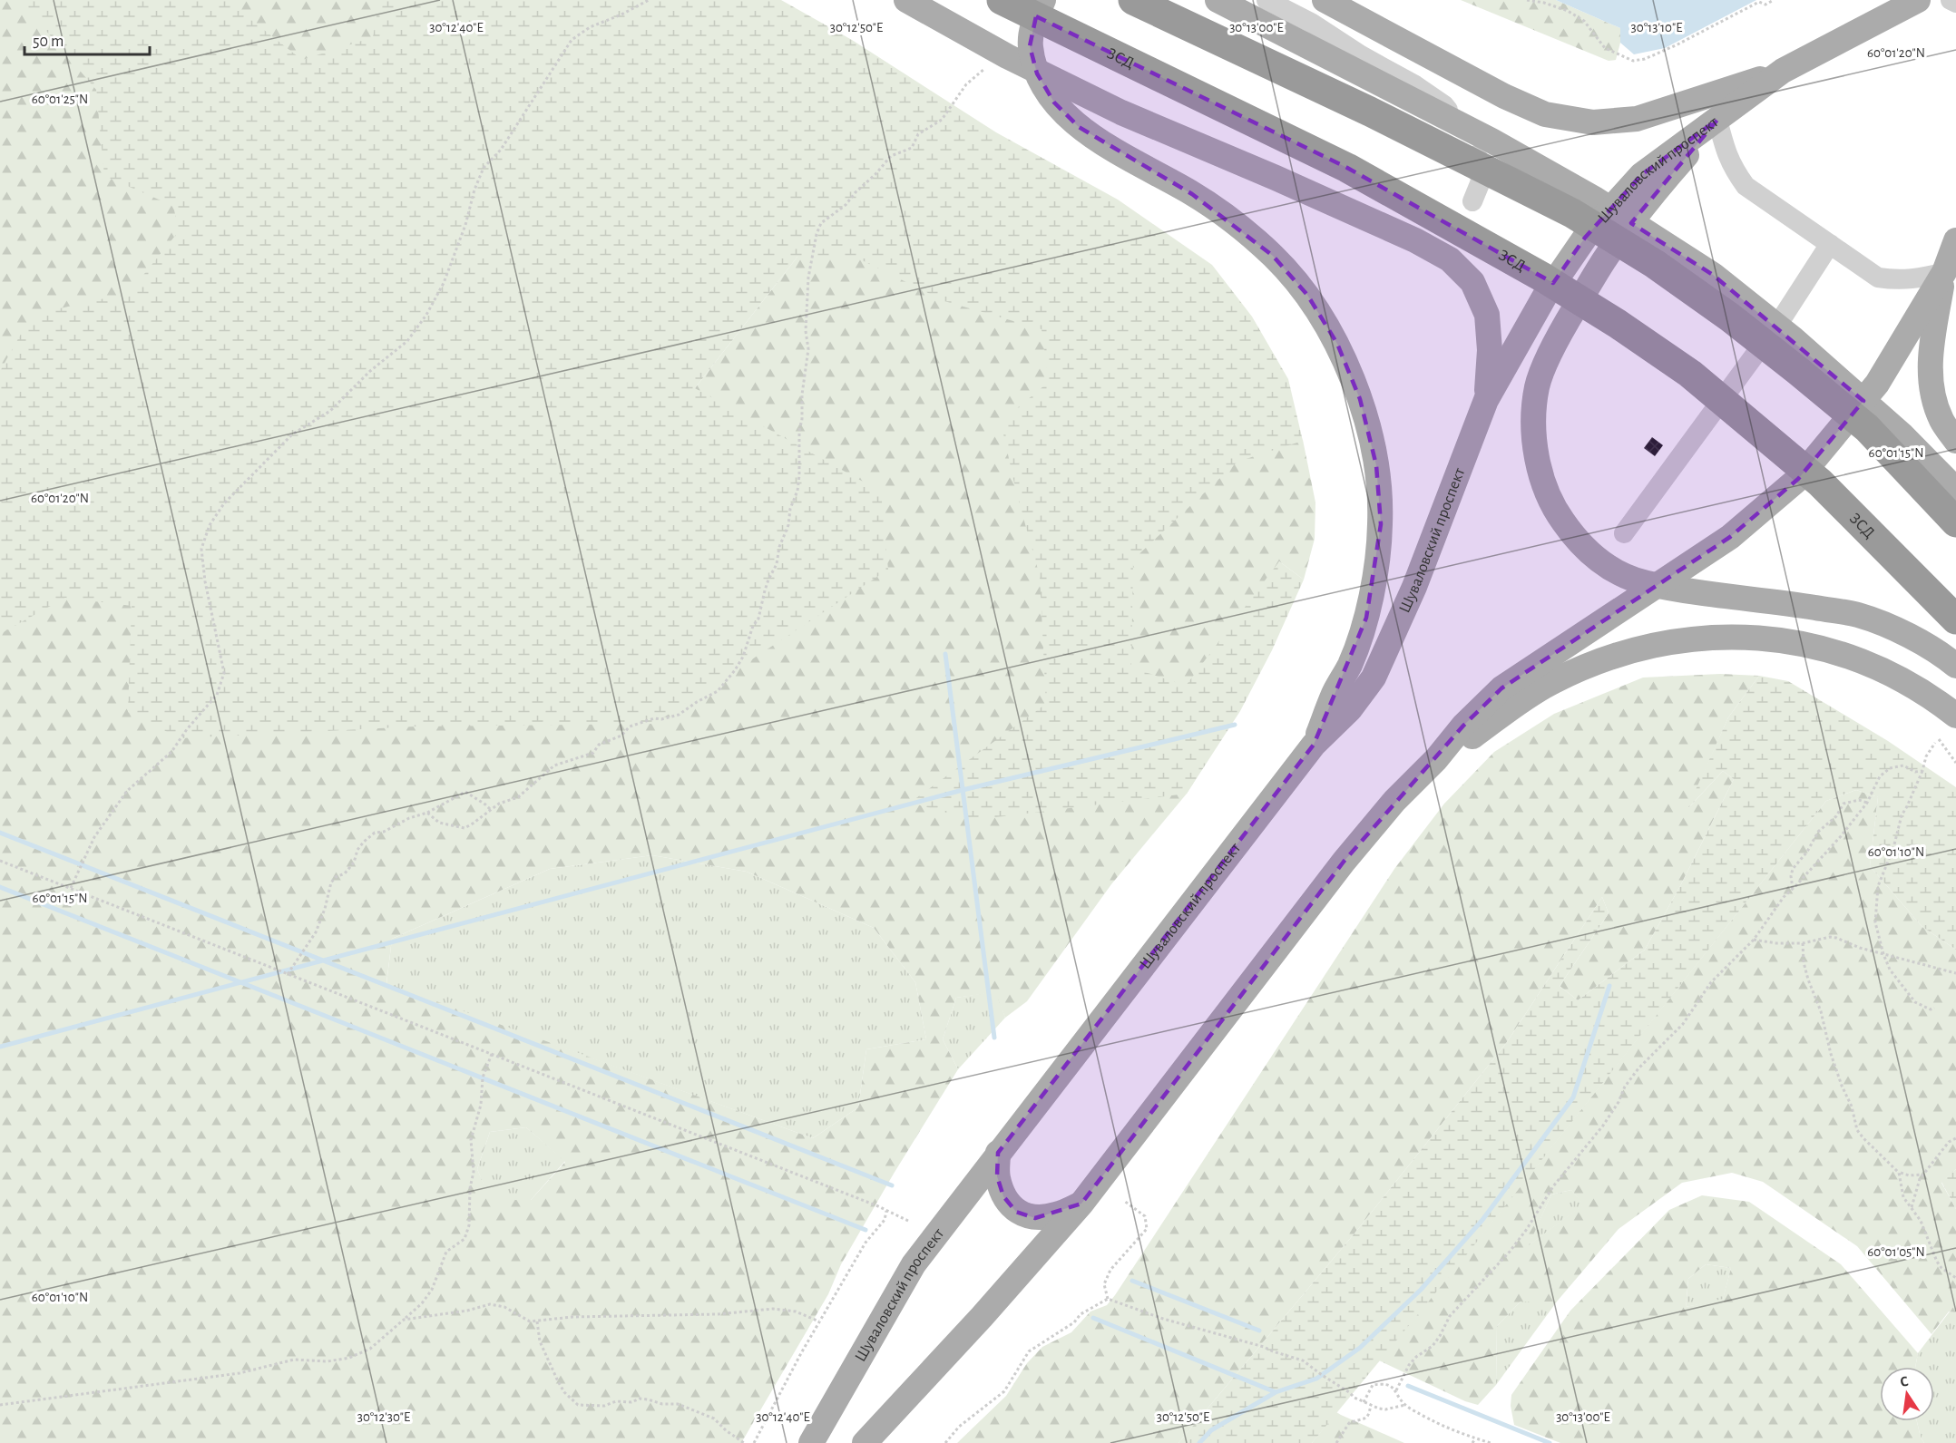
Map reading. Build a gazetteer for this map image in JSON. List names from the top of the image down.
{
  "streets": {
    "highway": ["ЗСД"],
    "main road": ["Шуваловский проспект"]
  },
  "scale_bar": "50 m",
  "north": "top",
  "coordinates": [
    "30°12'40\"E",
    "30°12'50\"E",
    "30°13'00\"E",
    "30°13'10\"E",
    "60°01'20\"N",
    "60°01'25\"N",
    "60°01'15\"N",
    "60°01'10\"N",
    "60°01'05\"N",
    "30°12'30\"E"
  ]
}
